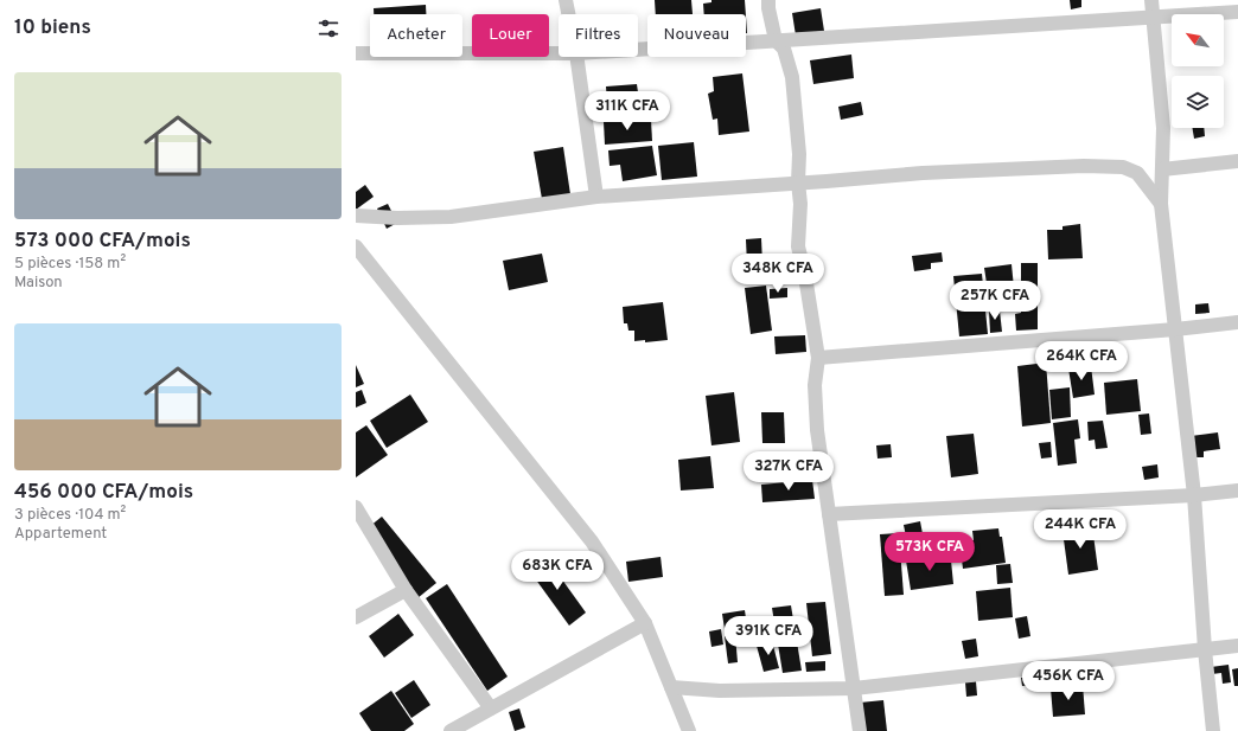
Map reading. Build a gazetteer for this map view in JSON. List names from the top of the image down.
{
  "north": "top left",
  "page": {
    "heading": "10 biens",
    "chip": [
      "Acheter",
      "Louer",
      "Filtres",
      "Nouveau"
    ],
    "list": [
      {
        "name": "573 000 CFA/mois",
        "note": "5 pièces · 158 m² · Maison"
      },
      {
        "name": "456 000 CFA/mois",
        "note": "3 pièces · 104 m² · Appartement"
      }
    ],
    "price": [
      "311K CFA",
      "348K CFA",
      "257K CFA",
      "264K CFA",
      "327K CFA",
      "244K CFA",
      "573K CFA",
      "683K CFA",
      "391K CFA",
      "456K CFA"
    ]
  }
}
